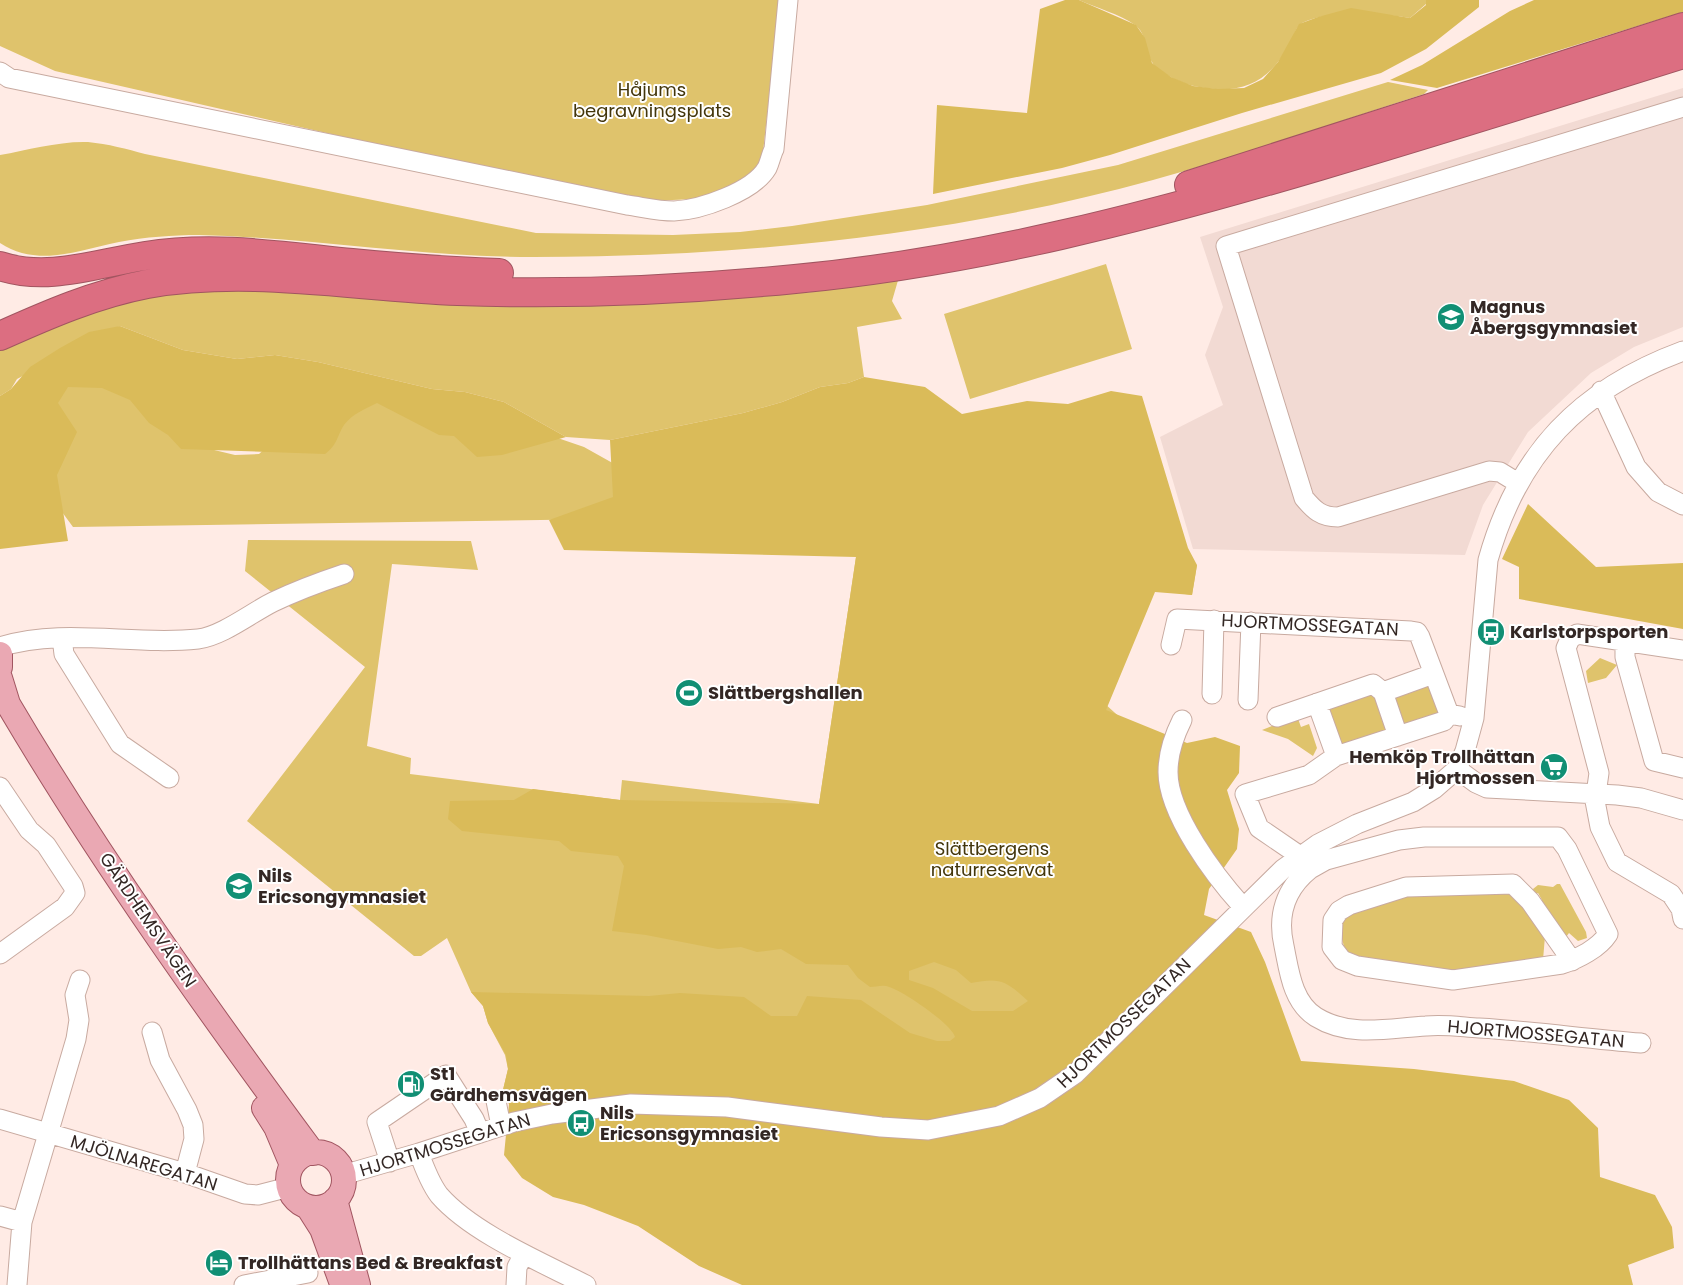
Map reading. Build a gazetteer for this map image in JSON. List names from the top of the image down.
{
  "streets": {
    "main road": ["GÄRDHEMSVÄGEN"],
    "street": ["HJORTMOSSEGATAN", "MJÖLNAREGATAN"]
  },
  "crossings": [
    ["HJORTMOSSEGATAN", "GÄRDHEMSVÄGEN"],
    ["HJORTMOSSEGATAN", "MJÖLNAREGATAN"],
    ["GÄRDHEMSVÄGEN", "MJÖLNAREGATAN"]
  ],
  "parks": ["Håjums begravningsplats", "Slättbergens naturreservat"],
  "places": {
    "school or university": ["Magnus Åbergsgymnasiet", "Nils Ericsongymnasiet"],
    "bus stop": ["Karlstorpsporten", "Nils Ericsonsgymnasiet"],
    "sports": ["Slättbergshallen"],
    "supermarket": ["Hemköp Trollhättan Hjortmossen"],
    "fuel station": ["St1 Gärdhemsvägen"],
    "hotel": ["Trollhättans Bed & Breakfast"]
  }
}
